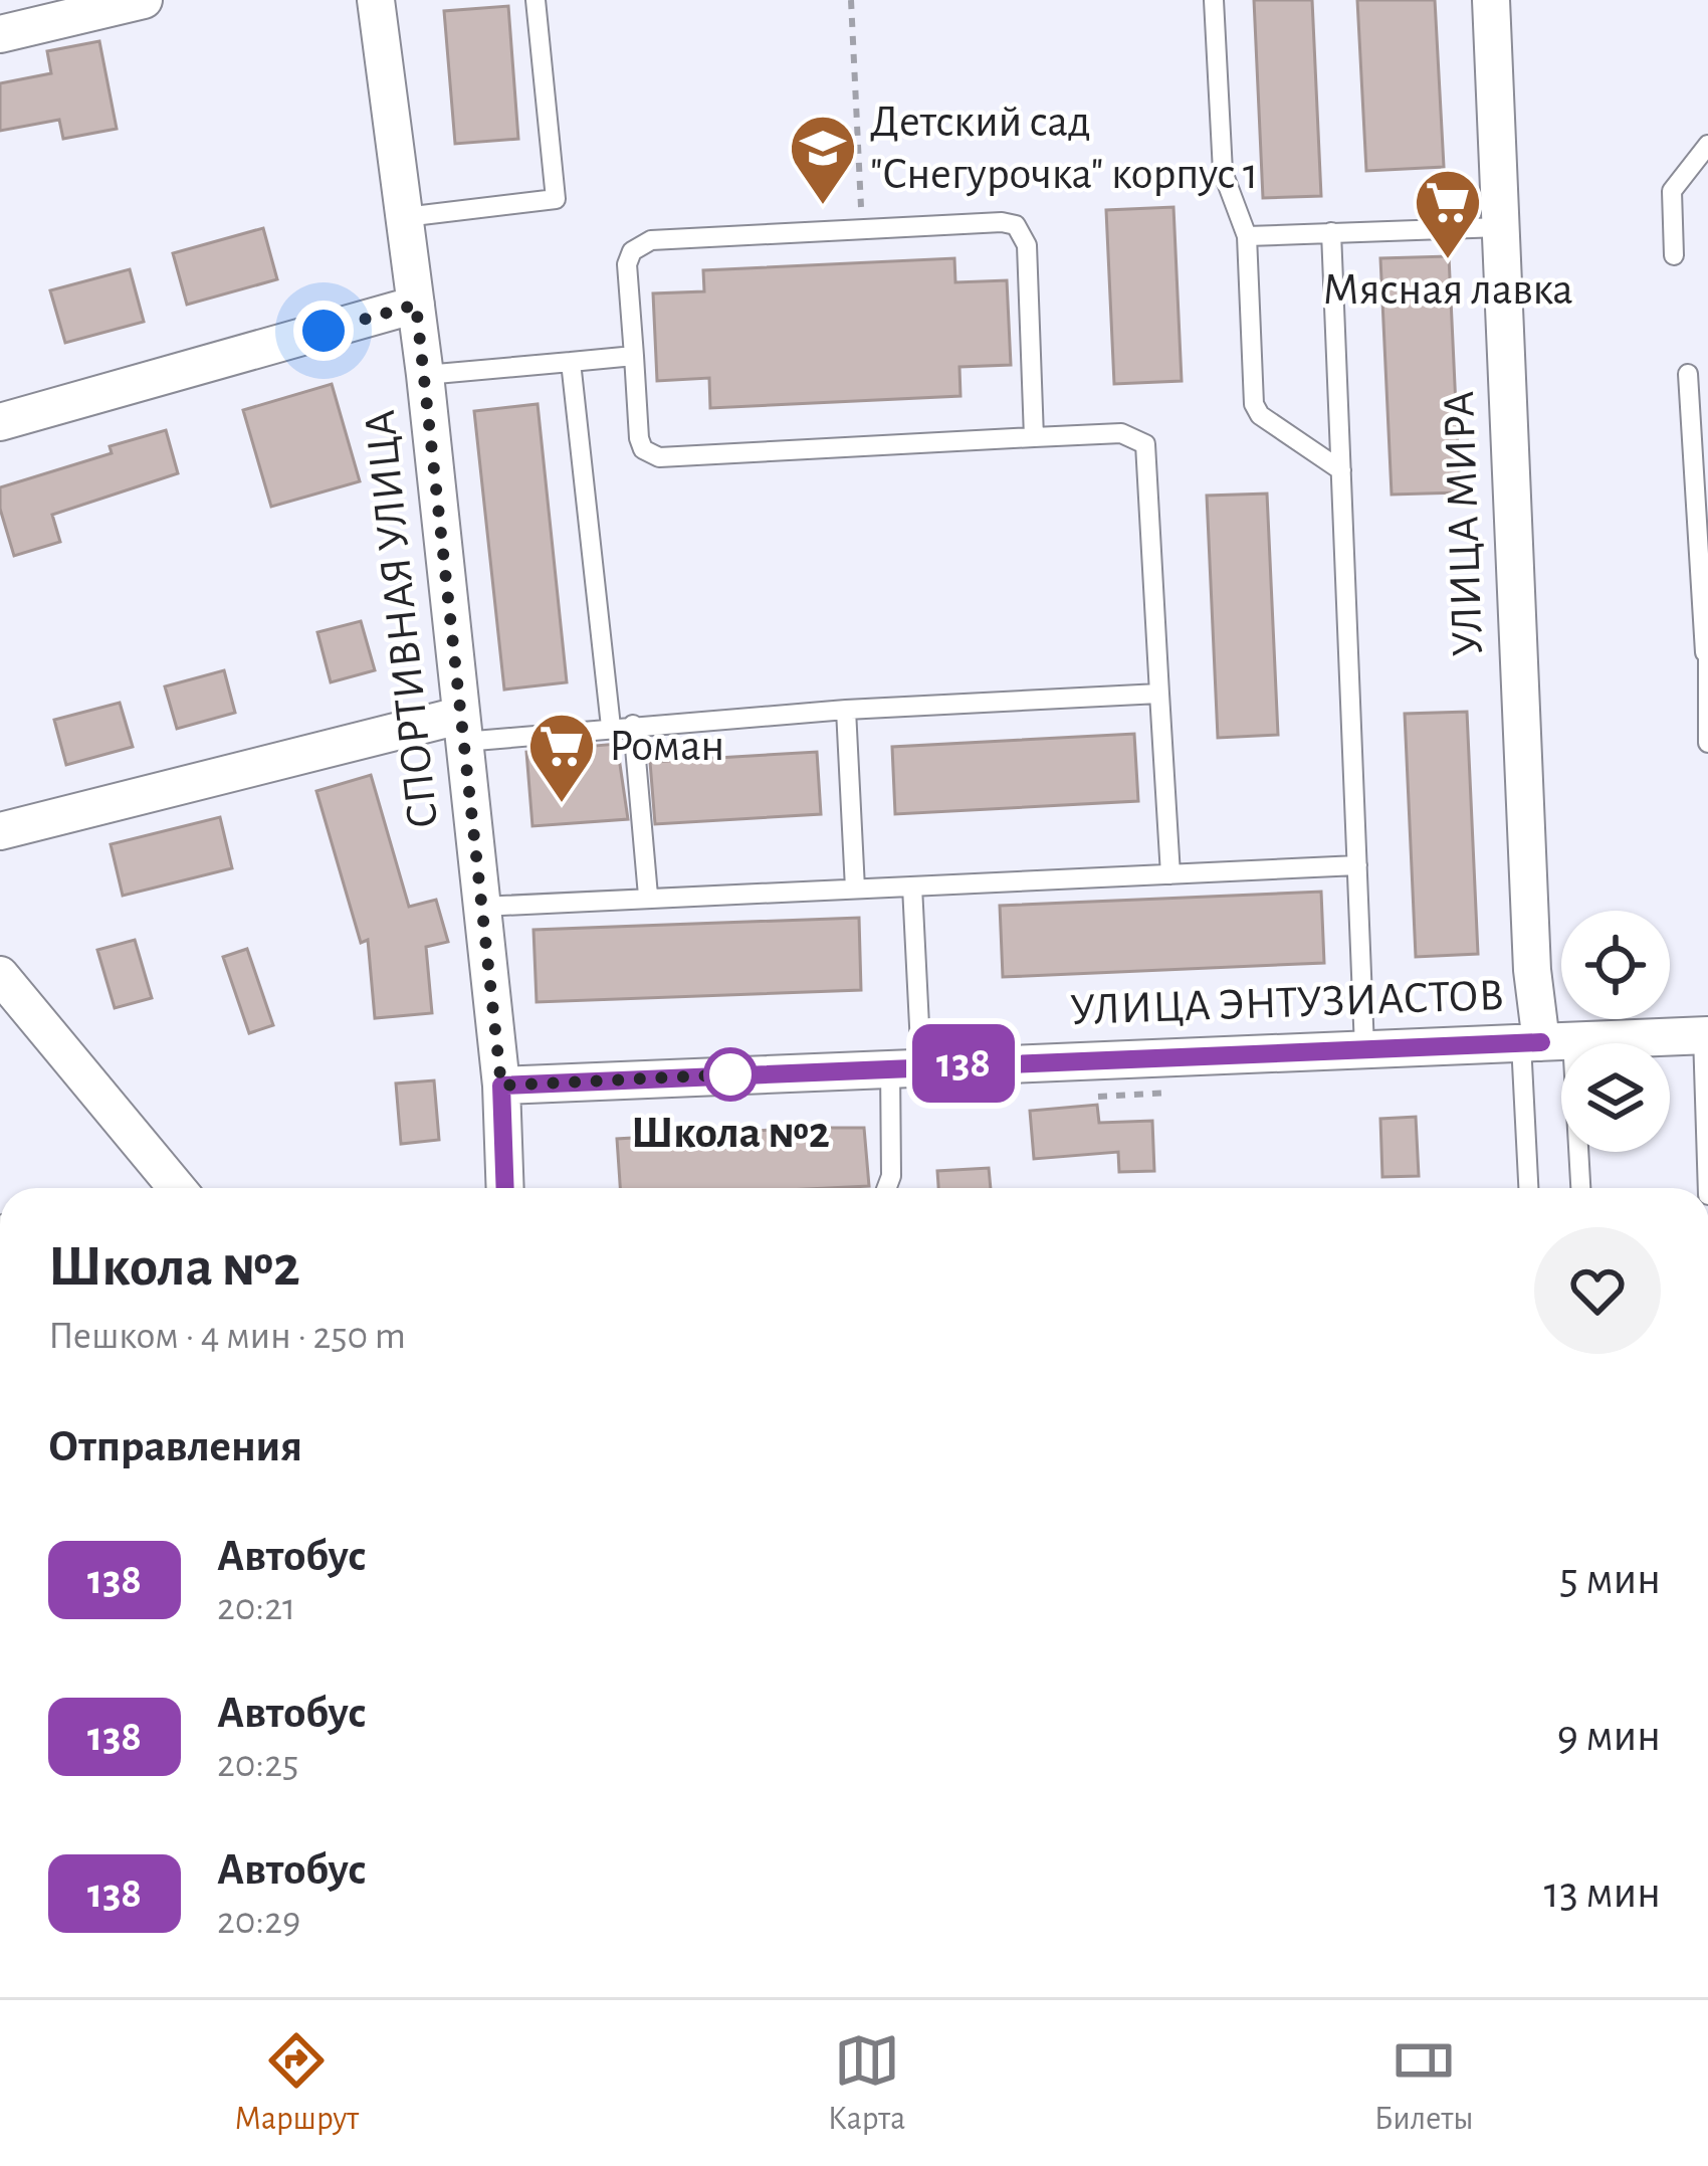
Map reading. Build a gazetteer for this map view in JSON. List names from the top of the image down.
{
  "streets": {
    "street": ["УЛИЦА МИРА", "СПОРТИВНАЯ УЛИЦА", "УЛИЦА ЭНТУЗИАСТОВ"]
  },
  "crossings": [
    ["УЛИЦА МИРА", "УЛИЦА ЭНТУЗИАСТОВ"],
    ["СПОРТИВНАЯ УЛИЦА", "УЛИЦА ЭНТУЗИАСТОВ"]
  ],
  "places": {
    "school or university": ["Детский сад \"Снегурочка\" корпус 1"],
    "supermarket": ["Мясная лавка", "Роман"],
    "other": ["Школа №2"]
  },
  "lines": ["bus line 138"],
  "page": {
    "on_map": "138",
    "heading": [
      ["Школа №2", "Пешком · 4 мин · 250 m"],
      "Отправления"
    ],
    "list": [
      {
        "mark": "138",
        "name": "Автобус",
        "note": "20:21",
        "value": "5 мин"
      },
      {
        "mark": "138",
        "name": "Автобус",
        "note": "20:25",
        "value": "9 мин"
      },
      {
        "mark": "138",
        "name": "Автобус",
        "note": "20:29",
        "value": "13 мин"
      }
    ],
    "tabs": ["Маршрут", "Карта", "Билеты"]
  }
}
